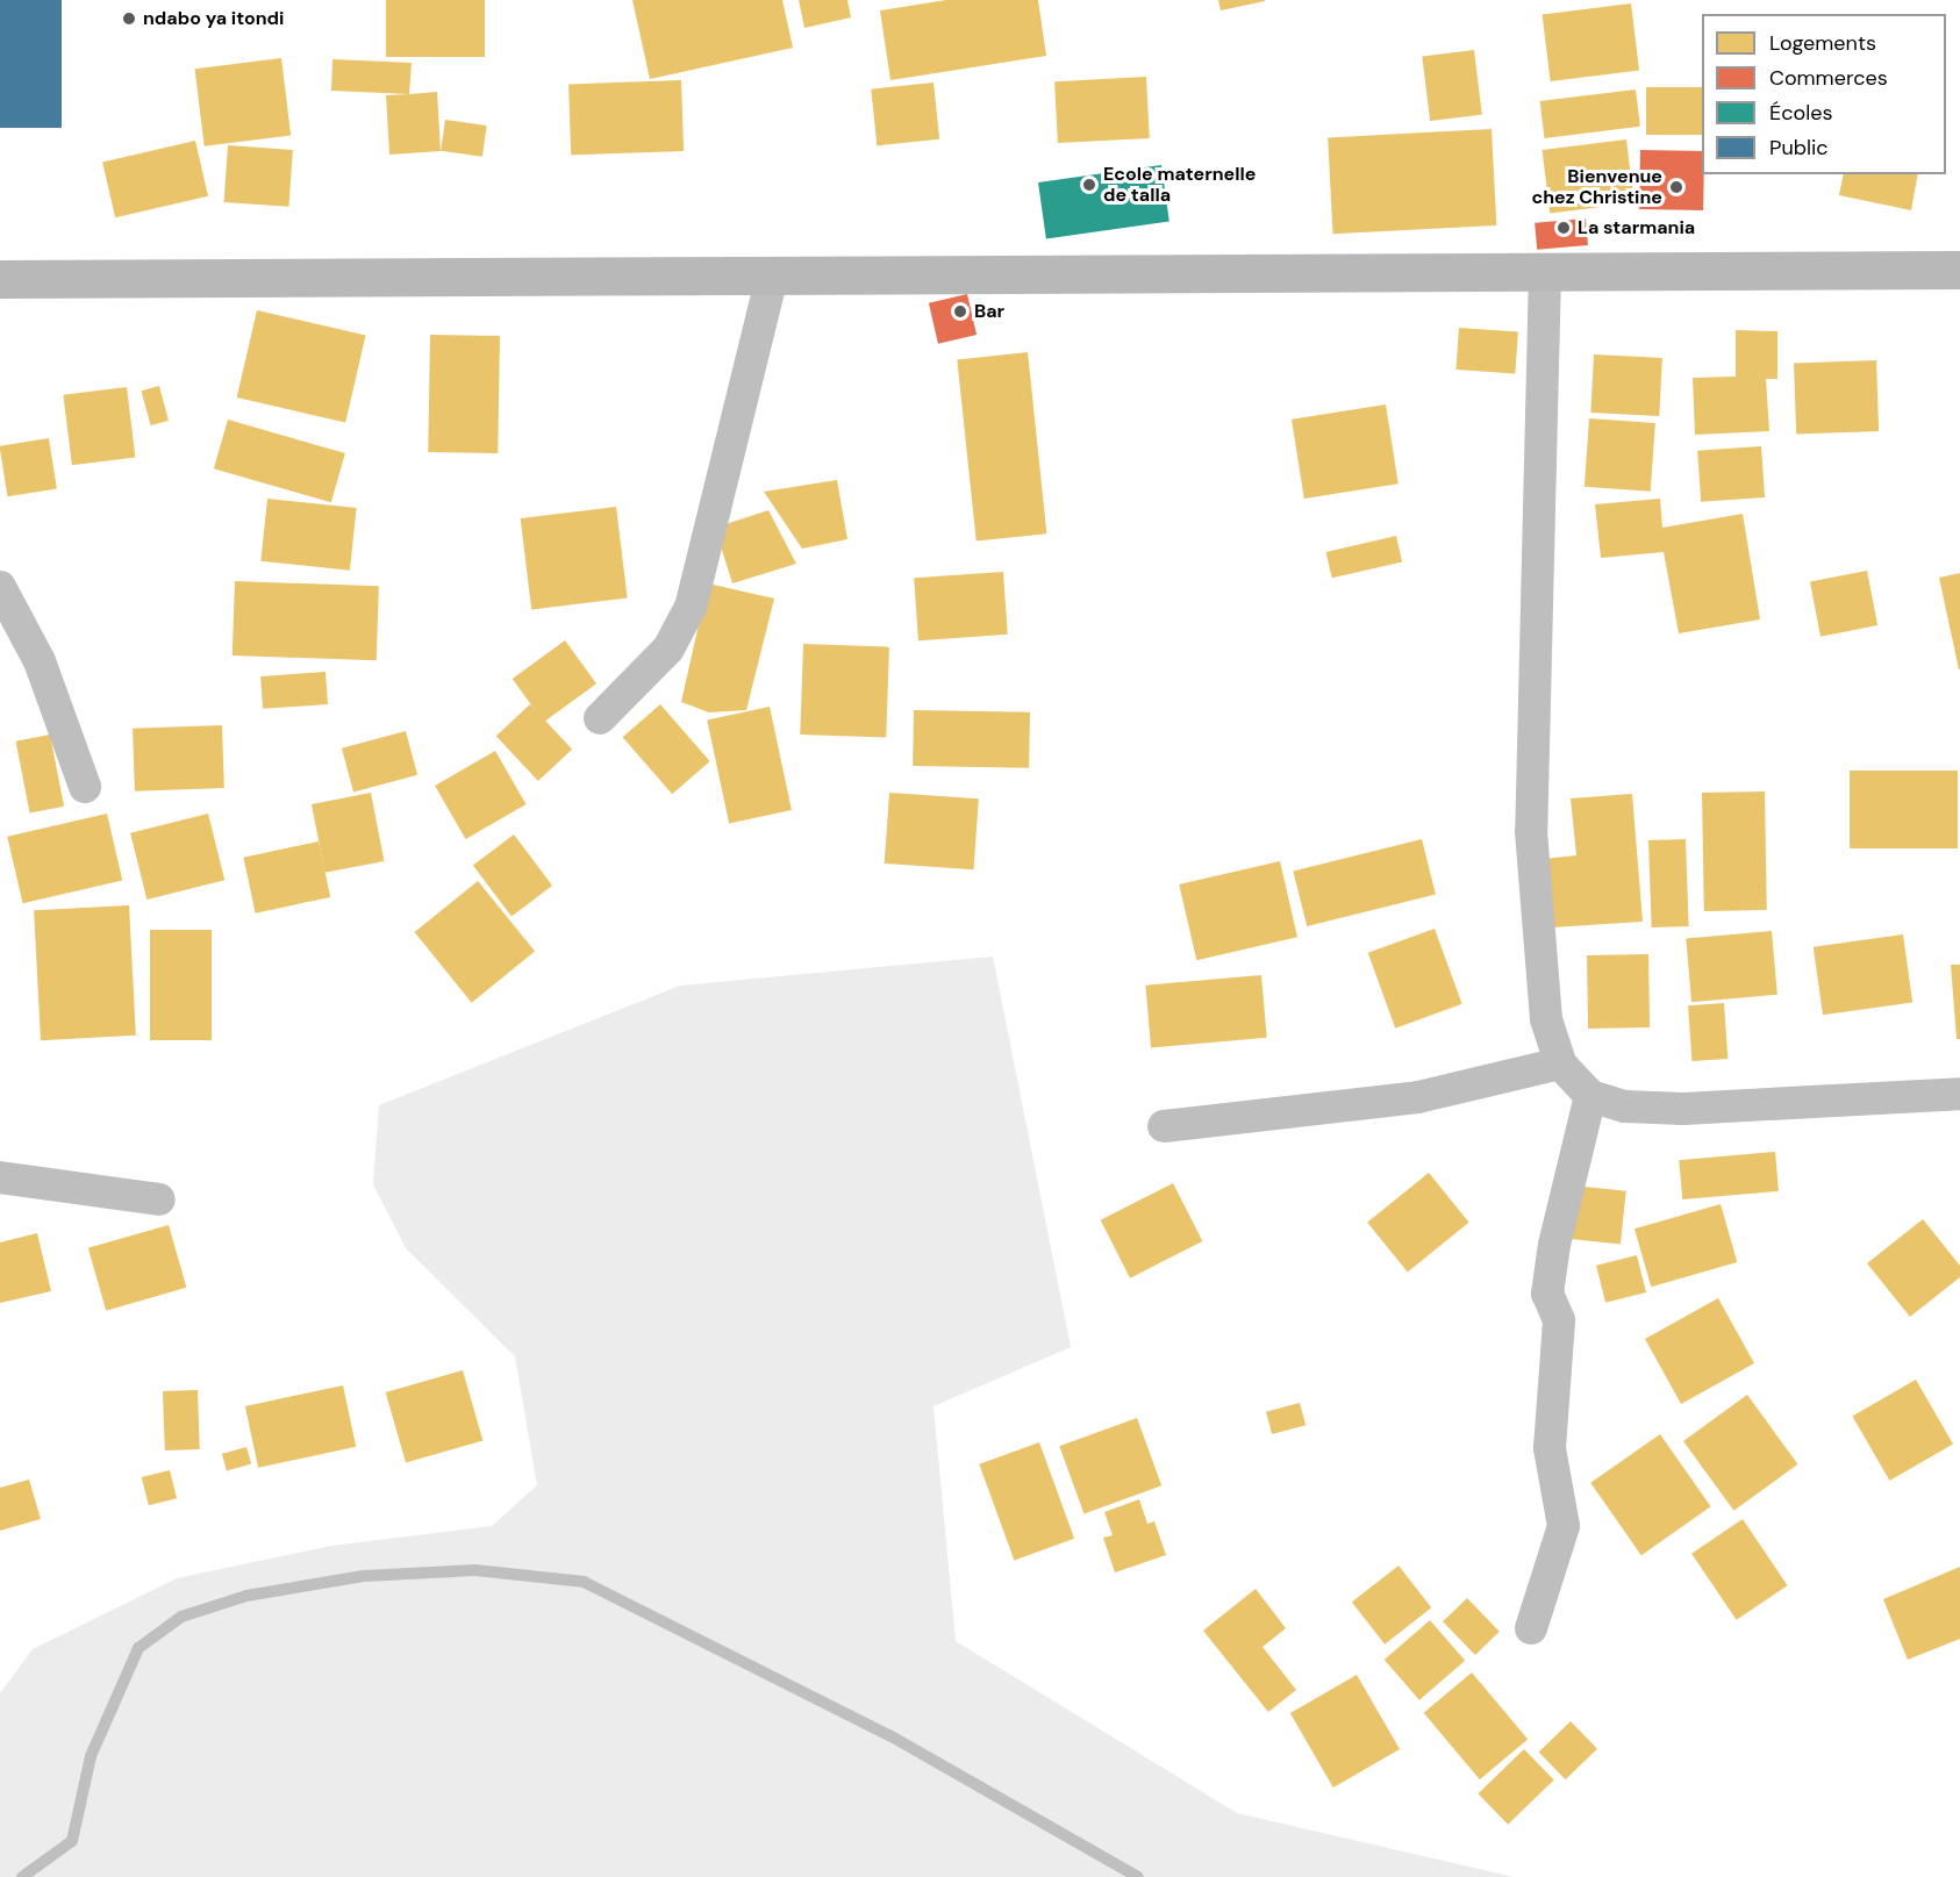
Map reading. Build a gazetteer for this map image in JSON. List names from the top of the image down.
{
  "places": [
    "ndabo ya itondi",
    "Ecole maternelle de talla",
    "Bienvenue chez Christine",
    "La starmania",
    "Bar"
  ],
  "legend": [
    "Logements",
    "Commerces",
    "Écoles",
    "Public"
  ]
}
